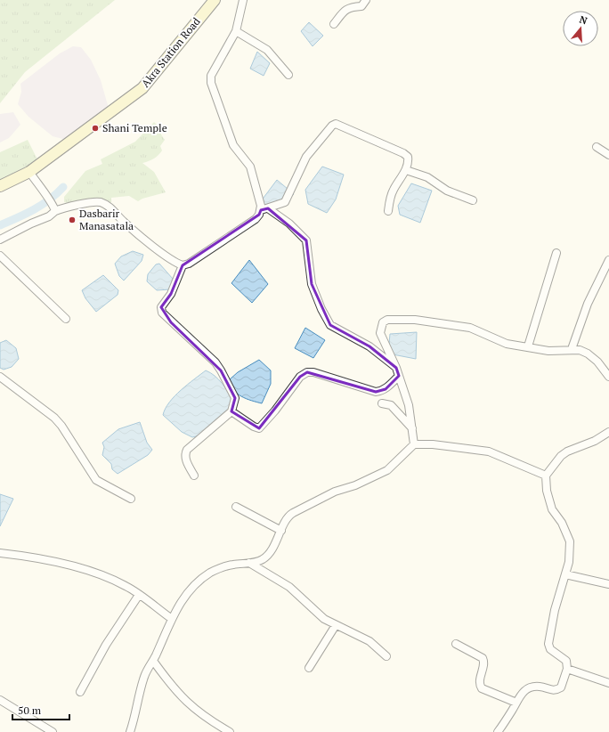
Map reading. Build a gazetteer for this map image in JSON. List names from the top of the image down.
{
  "streets": {
    "main road": ["Akra Station Road"]
  },
  "places": ["Shani Temple", "Dasbarir Manasatala"],
  "scale_bar": "50 m",
  "north": "top"
}
